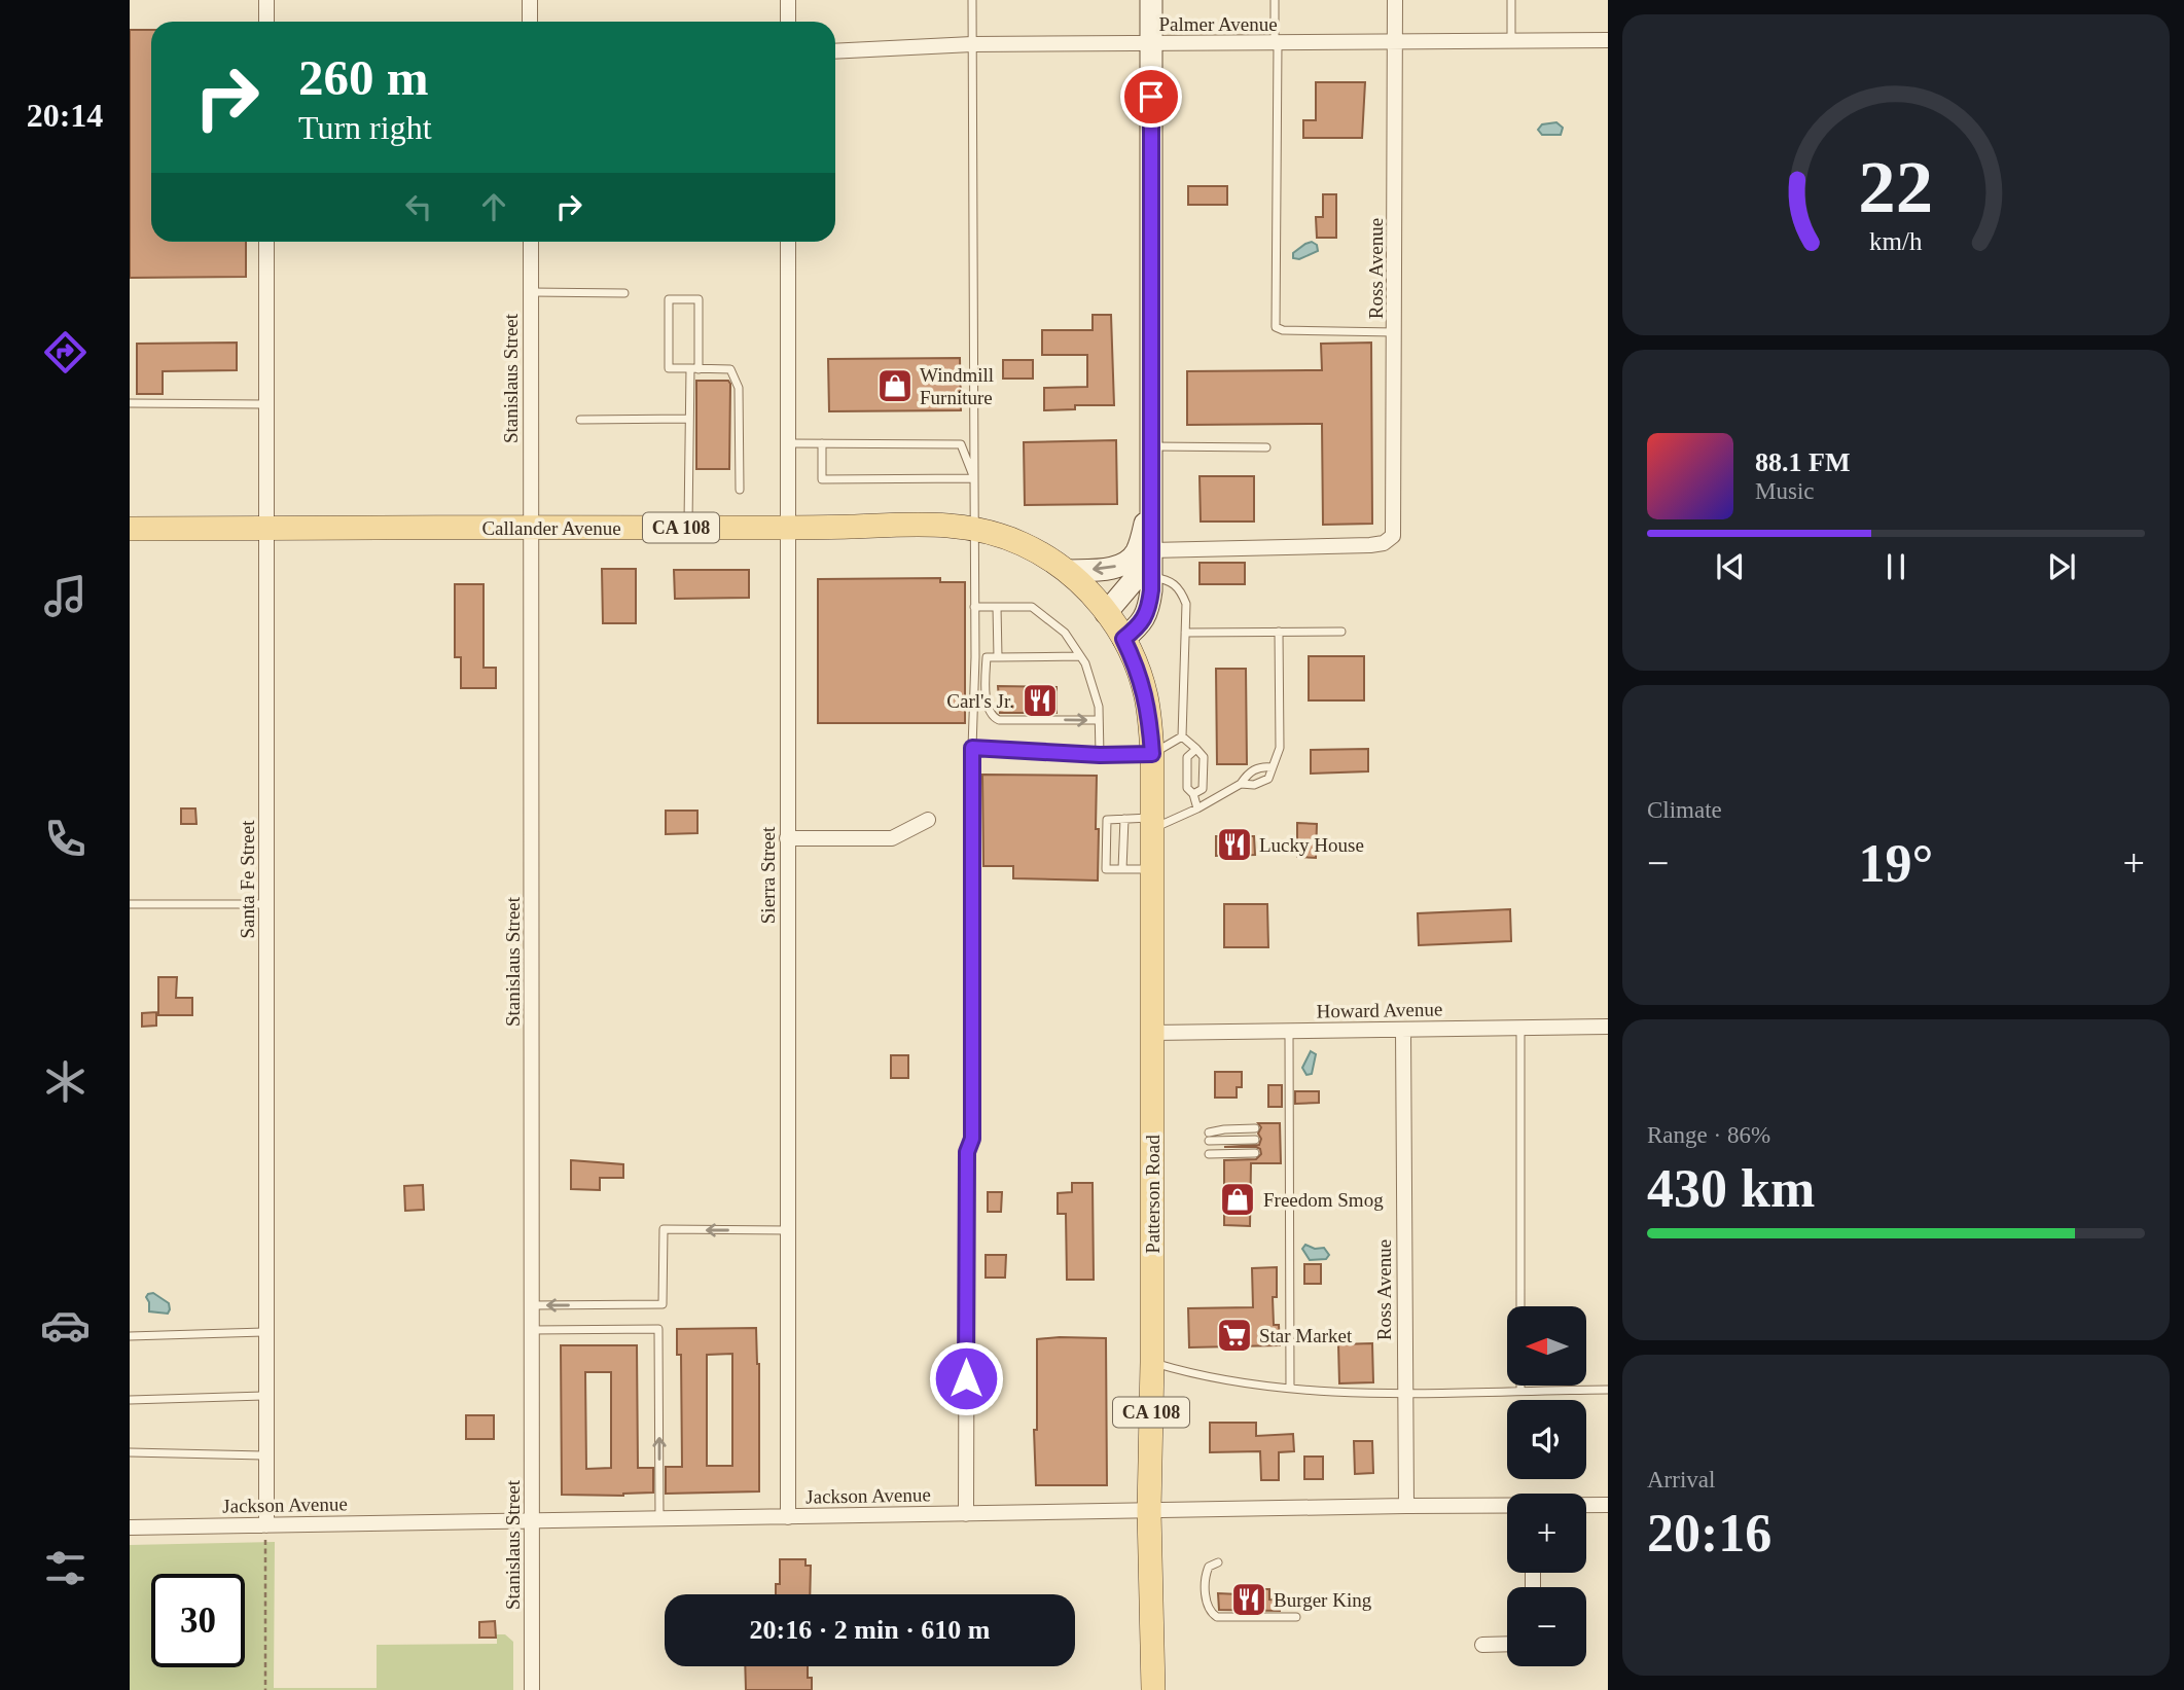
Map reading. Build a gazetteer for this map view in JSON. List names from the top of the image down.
{
  "streets": {
    "main road": ["Callander Avenue", "CA 108", "Patterson Road"],
    "street": [
      "Palmer Avenue",
      "Ross Avenue",
      "Stanislaus Street",
      "Sierra Street",
      "Santa Fe Street",
      "Howard Avenue",
      "Jackson Avenue"
    ]
  },
  "crossings": [
    ["Palmer Avenue", "Ross Avenue"],
    ["Ross Avenue", "Howard Avenue"],
    ["Ross Avenue", "Jackson Avenue"],
    ["Stanislaus Street", "Callander Avenue"],
    ["Stanislaus Street", "Jackson Avenue"],
    ["Callander Avenue", "Sierra Street"],
    ["Callander Avenue", "Santa Fe Street"],
    ["Callander Avenue", "Patterson Road"],
    ["Sierra Street", "Jackson Avenue"],
    ["Santa Fe Street", "Jackson Avenue"],
    ["Howard Avenue", "Patterson Road"],
    ["Patterson Road", "Jackson Avenue"]
  ],
  "places": {
    "shop": ["Windmill Furniture", "Freedom Smog"],
    "restaurant": ["Carl's Jr.", "Lucky House", "Burger King"],
    "supermarket": ["Star Market"]
  },
  "north": "left",
  "page": {
    "tabs": "20:14",
    "turn": ["260 m", "Turn right"],
    "song": ["88.1 FM", "Music"],
    "tile": [
      "Climate",
      ["Range · 86%", "430 km"],
      ["Arrival", "20:16"]
    ],
    "heat": ["−", "19°", "+"],
    "map_buttons": ["+", "−"],
    "limit": "30",
    "trip": "20:16 · 2 min · 610 m",
    "gauge": ["22", "km/h"]
  }
}
